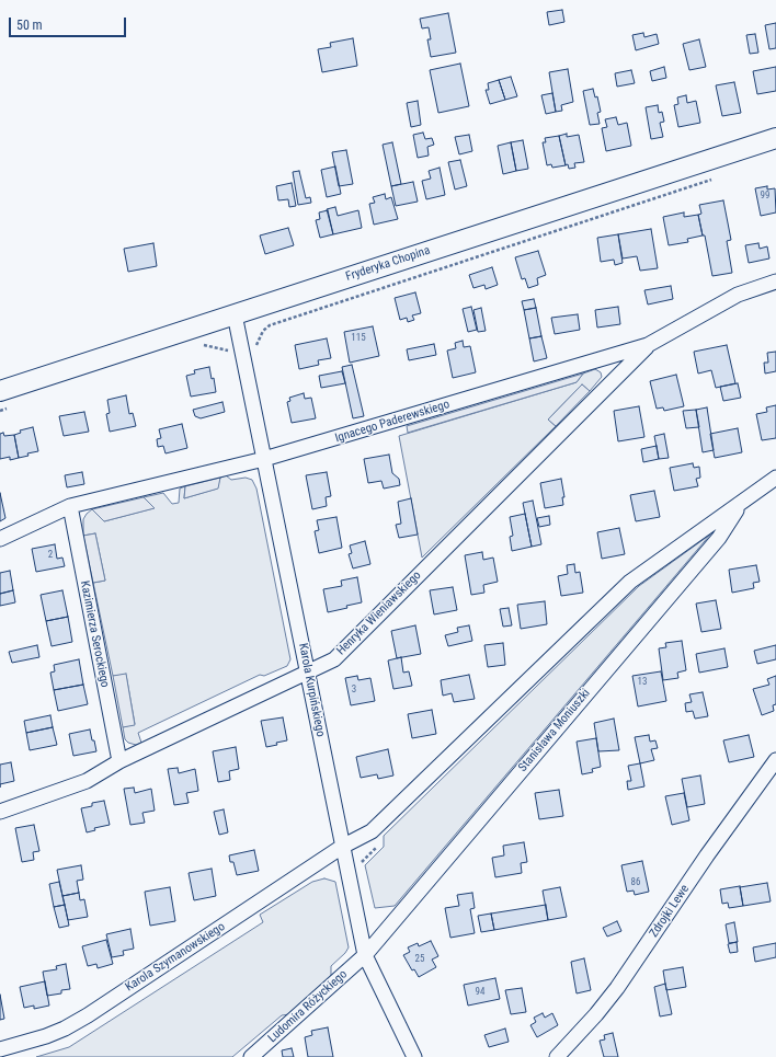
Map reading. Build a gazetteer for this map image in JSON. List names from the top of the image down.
{
  "streets": {
    "street": [
      "Fryderyka Chopina",
      "Ignacego Paderewskiego",
      "Henryka Wieniawskiego",
      "Kazimierza Serockiego",
      "Karola Kurpińskiego",
      "Stanisława Moniuszki",
      "Zdrojki Lewe",
      "Karola Szymanowskiego",
      "Ludomira Różyckiego"
    ]
  },
  "crossings": [
    ["Fryderyka Chopina", "Karola Kurpińskiego"],
    ["Ignacego Paderewskiego", "Henryka Wieniawskiego"],
    ["Ignacego Paderewskiego", "Kazimierza Serockiego"],
    ["Ignacego Paderewskiego", "Karola Kurpińskiego"],
    ["Henryka Wieniawskiego", "Kazimierza Serockiego"],
    ["Henryka Wieniawskiego", "Karola Kurpińskiego"],
    ["Karola Kurpińskiego", "Stanisława Moniuszki"],
    ["Karola Kurpińskiego", "Karola Szymanowskiego"],
    ["Karola Kurpińskiego", "Ludomira Różyckiego"],
    ["Stanisława Moniuszki", "Karola Szymanowskiego"],
    ["Stanisława Moniuszki", "Ludomira Różyckiego"]
  ],
  "house_numbers": [
    "99",
    "115",
    "2",
    "13",
    "3",
    "86",
    "25",
    "94"
  ],
  "scale_bar": "50 m"
}
